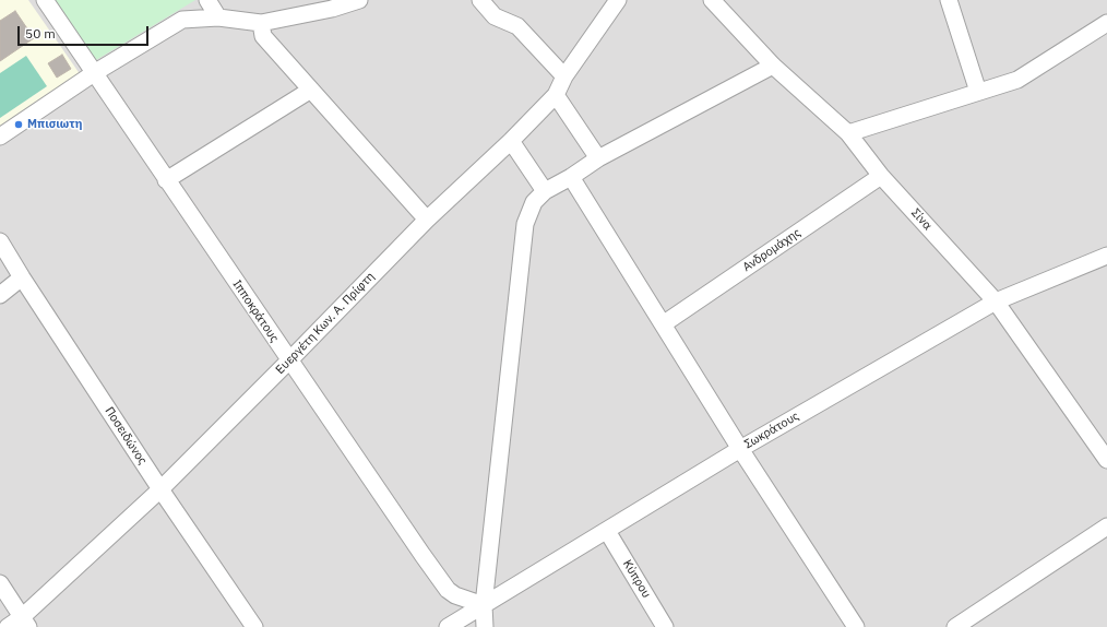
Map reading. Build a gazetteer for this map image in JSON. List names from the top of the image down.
{
  "streets": {
    "street": [
      "Σίνα",
      "Ανδρομάχης",
      "Ιπποκράτους",
      "Ευεργέτη Κων. Α. Πρίφτη",
      "Σωκράτους",
      "Ποσειδώνος",
      "Κύπρου"
    ]
  },
  "crossings": [
    ["Σίνα", "Ανδρομάχης"],
    ["Σίνα", "Σωκράτους"],
    ["Ιπποκράτους", "Ευεργέτη Κων. Α. Πρίφτη"],
    ["Ιπποκράτους", "Σωκράτους"],
    ["Ευεργέτη Κων. Α. Πρίφτη", "Ποσειδώνος"],
    ["Σωκράτους", "Κύπρου"]
  ],
  "places": ["Μπισιωτη"],
  "scale_bar": "50 m"
}
